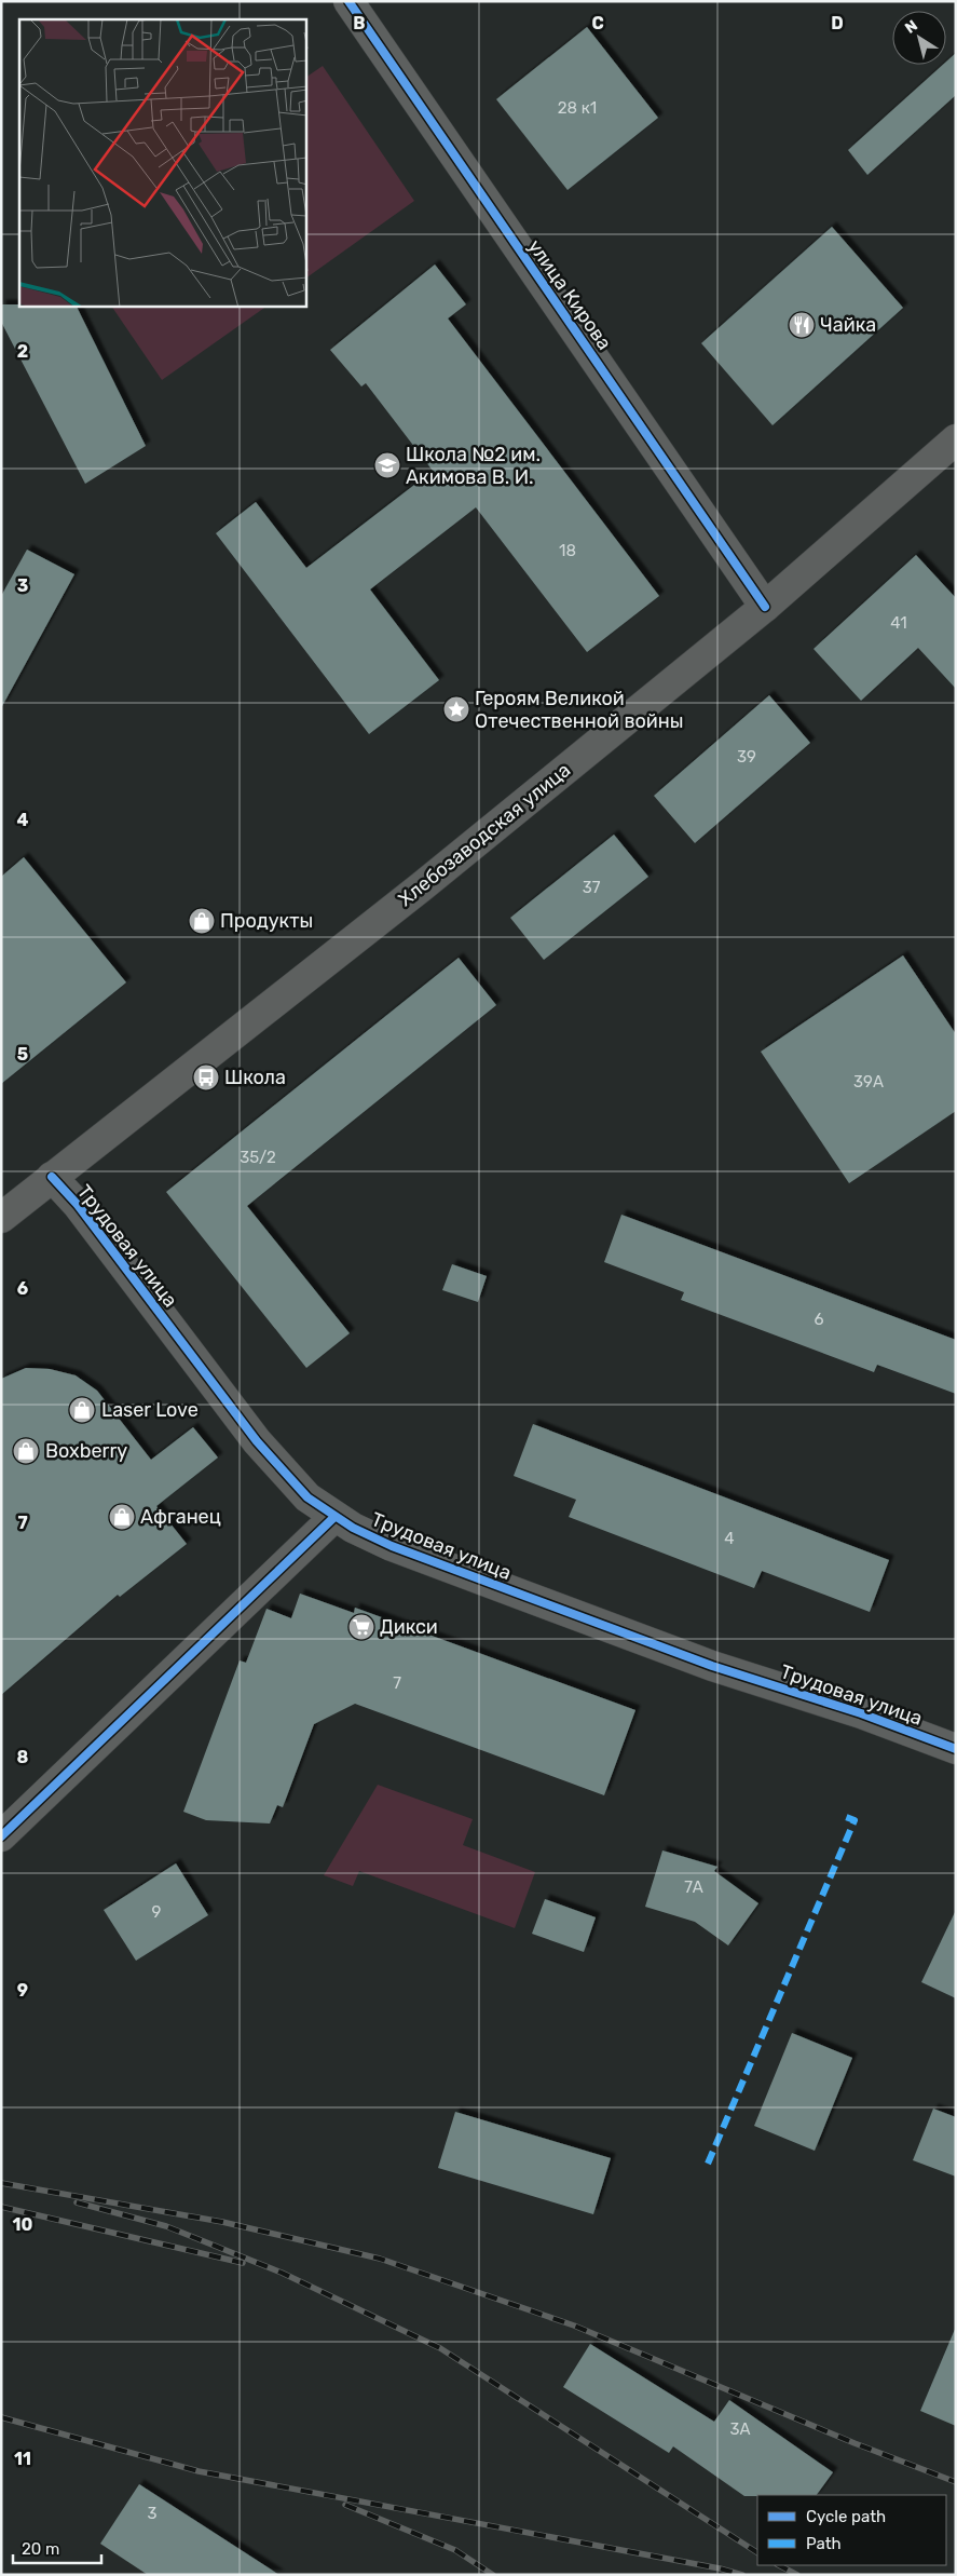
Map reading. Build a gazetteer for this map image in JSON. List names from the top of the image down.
{
  "streets": {
    "street": ["улица Кирова", "Хлебозаводская улица", "Трудовая улица"]
  },
  "crossings": [
    ["улица Кирова", "Хлебозаводская улица"],
    ["Хлебозаводская улица", "Трудовая улица"]
  ],
  "places": {
    "restaurant": ["Чайка"],
    "school or university": ["Школа №2 им. Акимова В. И."],
    "place": ["Героям Великой Отечественной войны"],
    "shop": [
      "Продукты",
      "Laser Love",
      "Boxberry",
      "Афганец"
    ],
    "bus stop": ["Школа"],
    "supermarket": ["Дикси"]
  },
  "house_numbers": [
    "28 к1",
    "18",
    "41",
    "39",
    "37",
    "39А",
    "35/2",
    "6",
    "4",
    "7",
    "7А",
    "9",
    "3А",
    "3"
  ],
  "legend": ["Cycle path", "Path"],
  "scale_bar": "20 m",
  "north": "top left",
  "grid": {
    "columns": ["B", "C", "D"],
    "rows": [
      "2",
      "3",
      "4",
      "5",
      "6",
      "7",
      "8",
      "9",
      "10",
      "11"
    ]
  }
}
